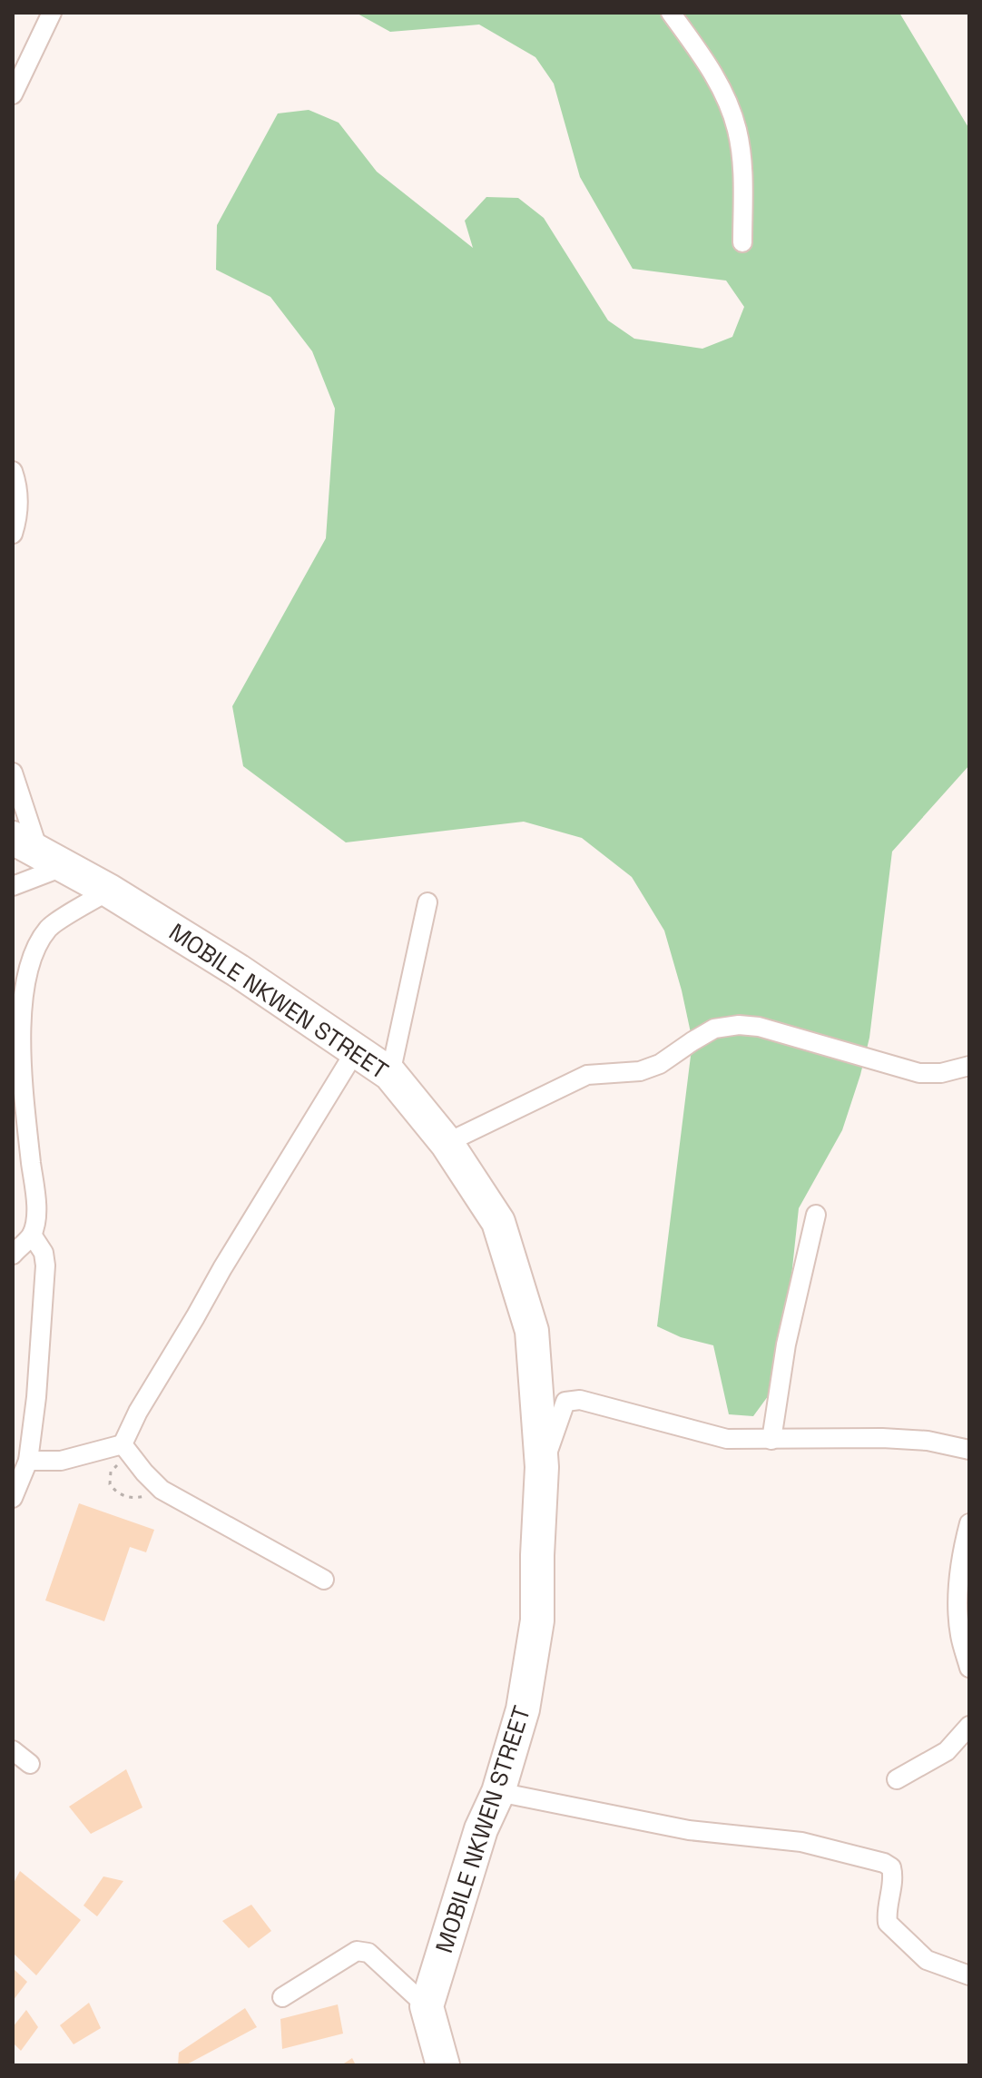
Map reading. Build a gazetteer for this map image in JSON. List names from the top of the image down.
{
  "streets": {
    "highway": ["MOBILE NKWEN STREET"]
  }
}
